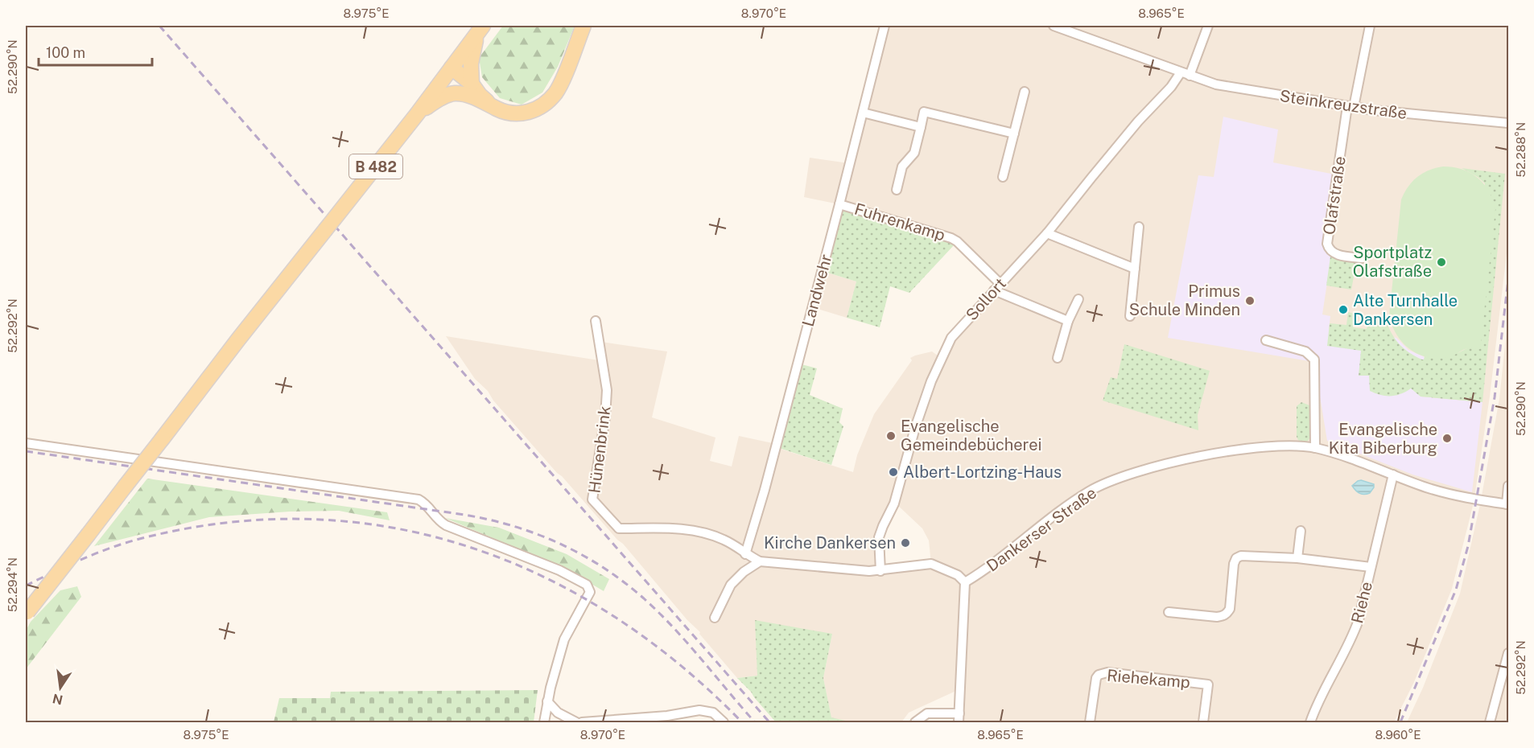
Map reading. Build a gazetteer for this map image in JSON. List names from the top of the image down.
{
  "streets": {
    "main road": ["B 482"],
    "street": [
      "Steinkreuzstraße",
      "Olafstraße",
      "Fuhrenkamp",
      "Landwehr",
      "Sollort",
      "Hünenbrink",
      "Dankerser Straße",
      "Riehe",
      "Riehekamp"
    ]
  },
  "crossings": [
    ["Steinkreuzstraße", "Olafstraße"],
    ["Steinkreuzstraße", "Sollort"],
    ["Fuhrenkamp", "Landwehr"],
    ["Fuhrenkamp", "Sollort"],
    ["Landwehr", "Hünenbrink"],
    ["Sollort", "Hünenbrink"],
    ["Hünenbrink", "Dankerser Straße"],
    ["Dankerser Straße", "Riehe"]
  ],
  "places": [
    "Sportplatz Olafstraße",
    "Primus Schule Minden",
    "Alte Turnhalle Dankersen",
    "Evangelische Gemeindebücherei",
    "Evangelische Kita Biberburg",
    "Albert-Lortzing-Haus",
    "Kirche Dankersen"
  ],
  "scale_bar": "100 m",
  "north": "bottom",
  "coordinates": [
    "8.975°E",
    "8.970°E",
    "8.965°E",
    "52.290°N",
    "52.288°N",
    "52.292°N",
    "52.294°N",
    "8.960°E"
  ]
}
